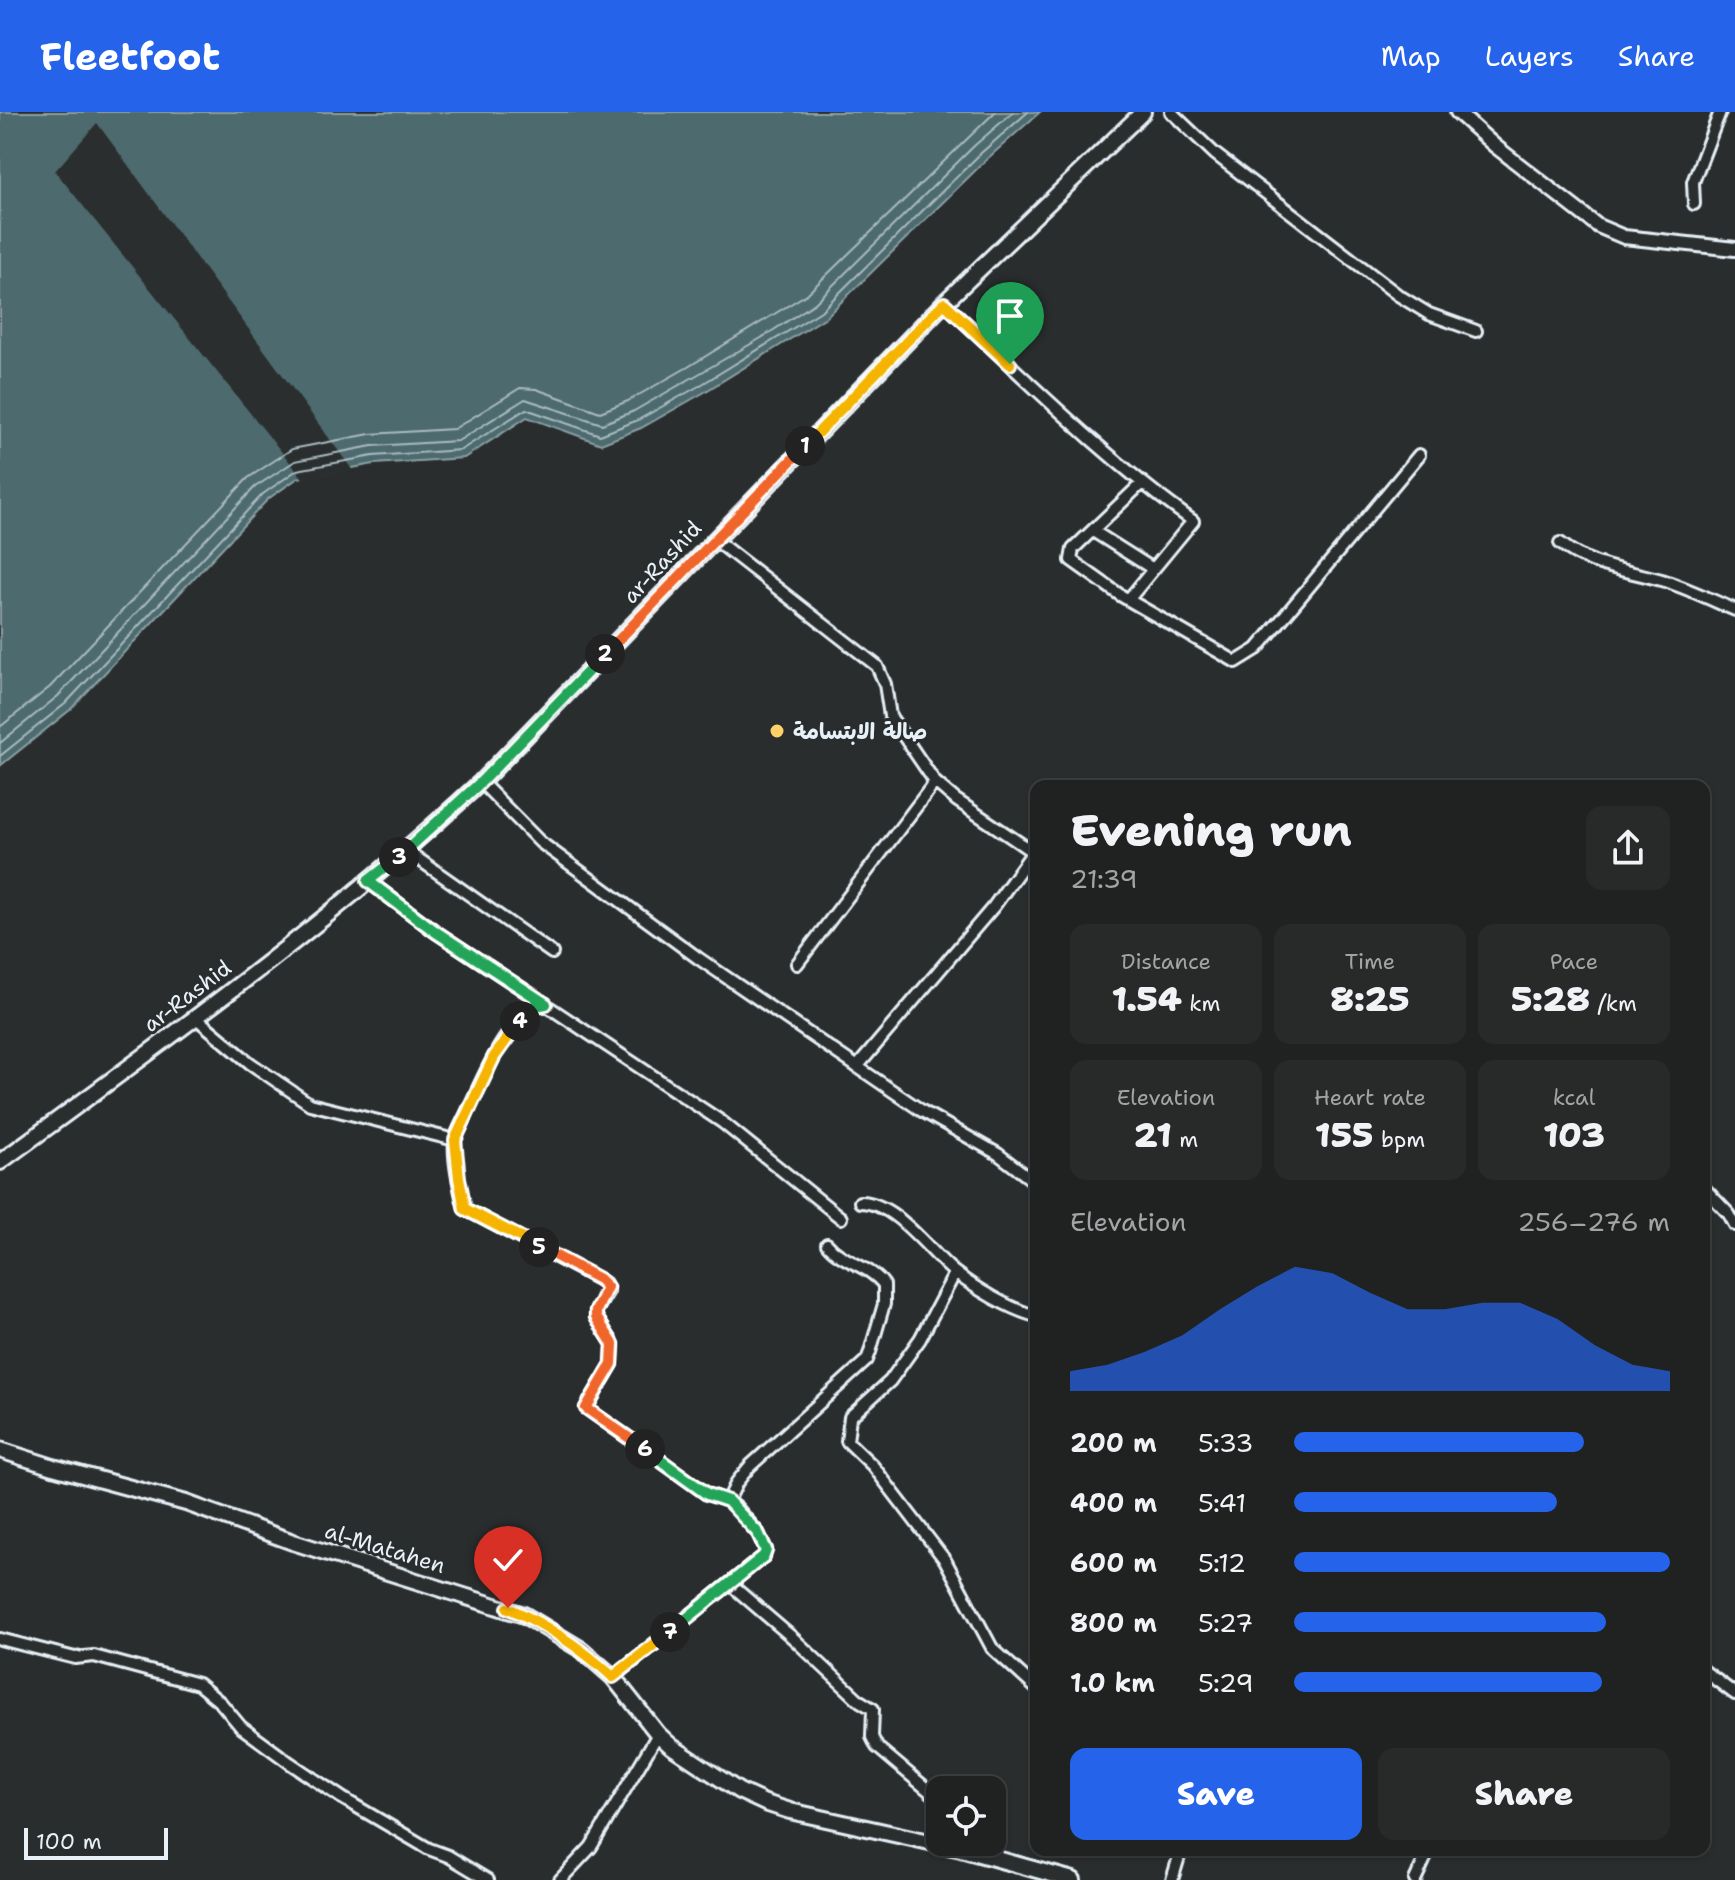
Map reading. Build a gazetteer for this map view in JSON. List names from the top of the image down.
{
  "streets": {
    "main road": ["ar-Rashid", "al-Matahen"]
  },
  "places": ["صالة الابتسامة"],
  "scale_bar": "100 m",
  "page": {
    "header": "Fleetfoot",
    "nav": ["Map", "Layers", "Share"],
    "pins": [
      "1",
      "2",
      "3",
      "4",
      "5",
      "6",
      "7"
    ],
    "heading": ["Evening run", "21:39"],
    "stats": [
      ["Distance", "1.54 km"],
      ["Time", "8:25"],
      ["Pace", "5:28 /km"],
      ["Elevation", "21 m"],
      ["Heart rate", "155 bpm"],
      ["kcal", "103"]
    ],
    "chart": ["Elevation", "256–276 m"],
    "list": [
      {
        "name": "200 m",
        "note": "5:33"
      },
      {
        "name": "400 m",
        "note": "5:41"
      },
      {
        "name": "600 m",
        "note": "5:12"
      },
      {
        "name": "800 m",
        "note": "5:27"
      },
      {
        "name": "1.0 km",
        "note": "5:29"
      }
    ],
    "buttons": ["Save", "Share"],
    "scale": "100 m"
  }
}
